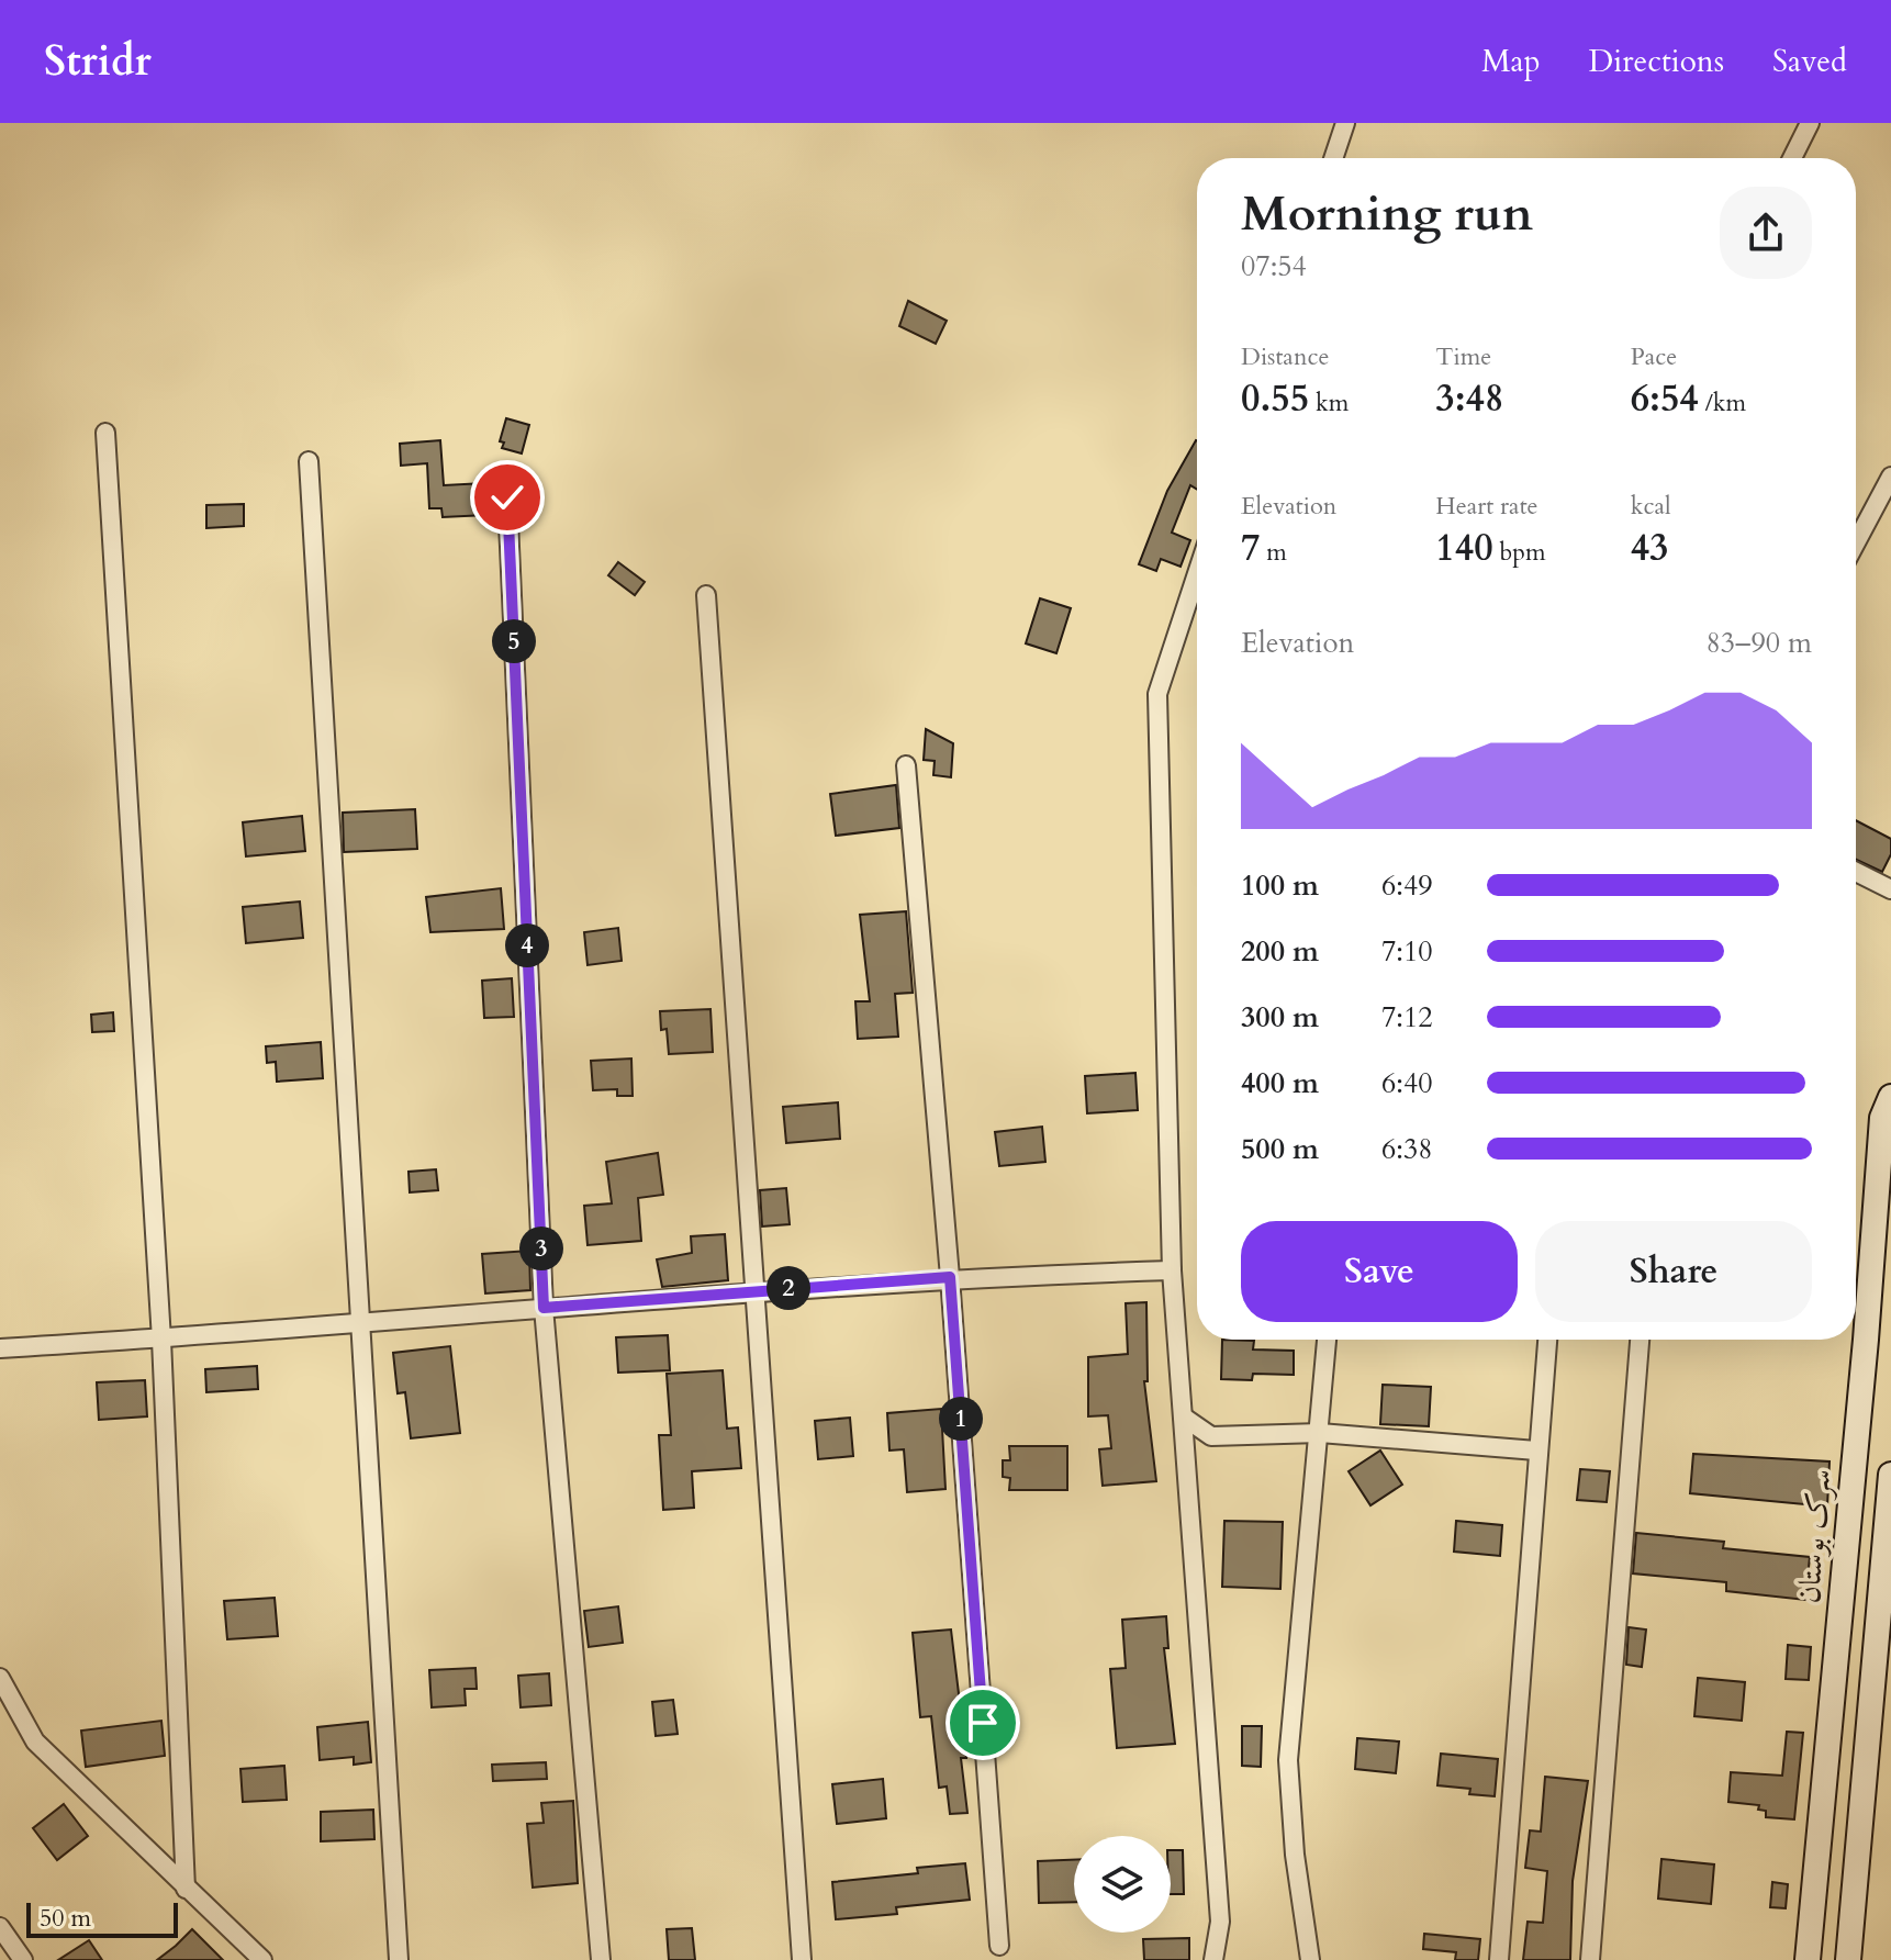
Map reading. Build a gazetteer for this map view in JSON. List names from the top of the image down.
{
  "streets": {
    "street": ["سرک بوستان"]
  },
  "scale_bar": "50 m",
  "page": {
    "header": "Stridr",
    "nav": ["Map", "Directions", "Saved"],
    "heading": ["Morning run", "07:54"],
    "stats": [
      ["Distance", "0.55 km"],
      ["Time", "3:48"],
      ["Pace", "6:54 /km"],
      ["Elevation", "7 m"],
      ["Heart rate", "140 bpm"],
      ["kcal", "43"]
    ],
    "chart": ["Elevation", "83–90 m"],
    "pins": [
      "5",
      "4",
      "3",
      "2",
      "1"
    ],
    "list": [
      {
        "name": "100 m",
        "note": "6:49"
      },
      {
        "name": "200 m",
        "note": "7:10"
      },
      {
        "name": "300 m",
        "note": "7:12"
      },
      {
        "name": "400 m",
        "note": "6:40"
      },
      {
        "name": "500 m",
        "note": "6:38"
      }
    ],
    "buttons": ["Save", "Share"],
    "scale": "50 m"
  }
}
